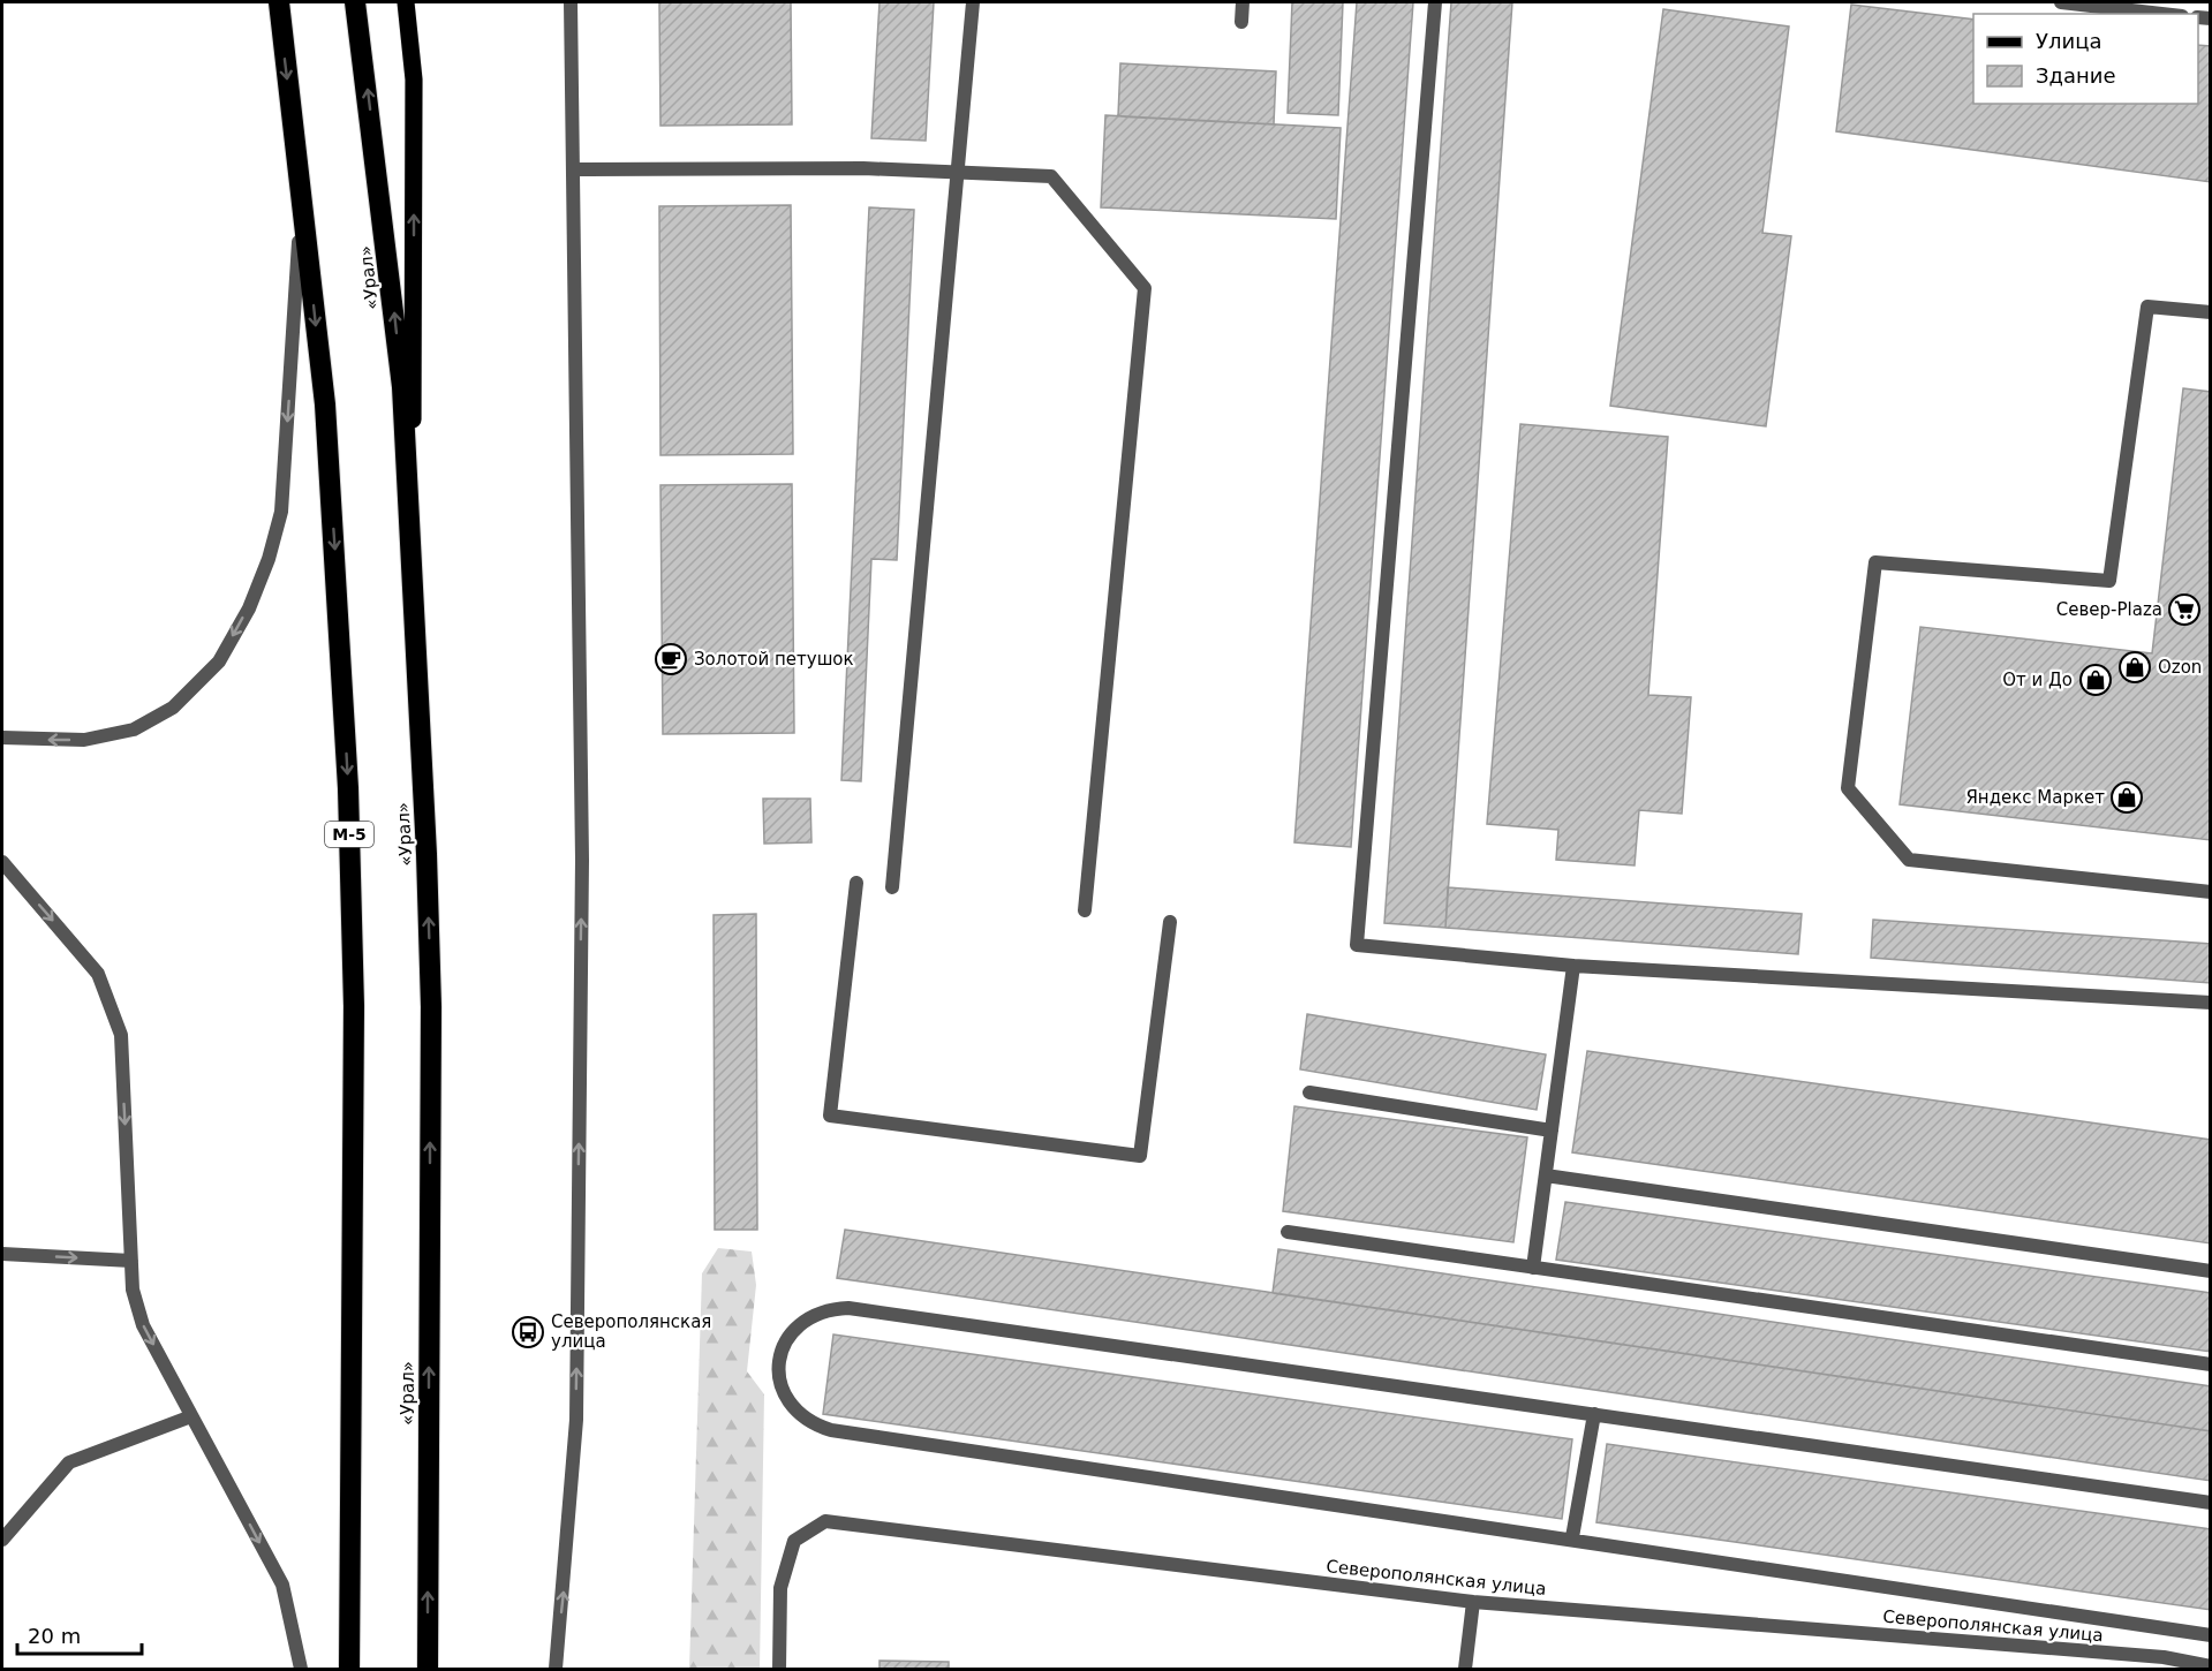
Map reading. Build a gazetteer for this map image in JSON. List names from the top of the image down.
{
  "streets": {
    "highway": ["«Урал»", "М-5"],
    "street": ["Северополянская улица"]
  },
  "places": {
    "supermarket": ["Север-Plaza"],
    "cafe": ["Золотой петушок"],
    "shop": ["Ozon", "От и До", "Яндекс Маркет"],
    "bus stop": ["Северополянская улица"]
  },
  "legend": ["Улица", "Здание"],
  "scale_bar": "20 m"
}
